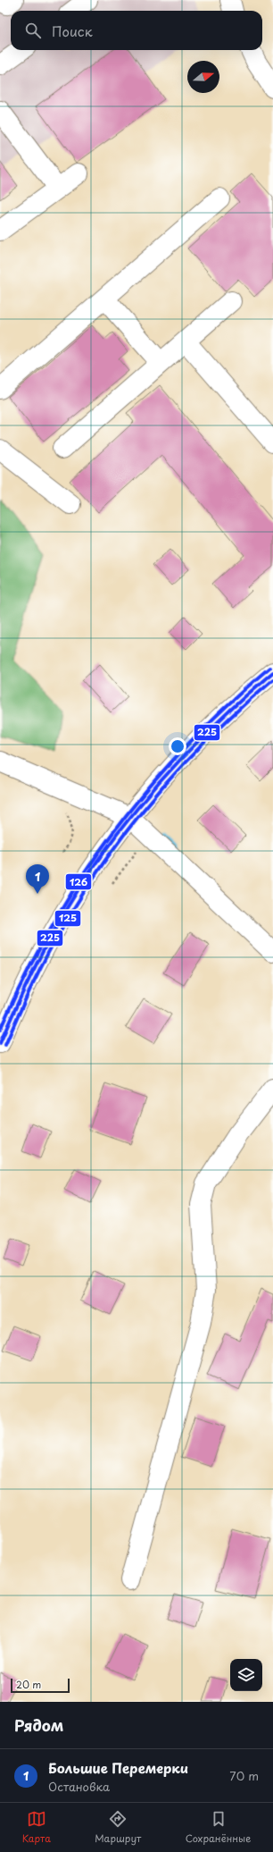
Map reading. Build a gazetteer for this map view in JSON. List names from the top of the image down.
{
  "lines": ["transit line 126", "transit line 225", "transit line 125"],
  "scale_bar": "20 m",
  "north": "right",
  "page": {
    "search": "Поиск",
    "pins": "1",
    "scale": "20 m",
    "heading": "Рядом",
    "list": [
      {
        "mark": "1",
        "name": "Большие Перемерки",
        "note": "Остановка",
        "value": "70 m"
      }
    ],
    "nav": ["Карта", "Маршрут", "Сохранённые"]
  }
}
